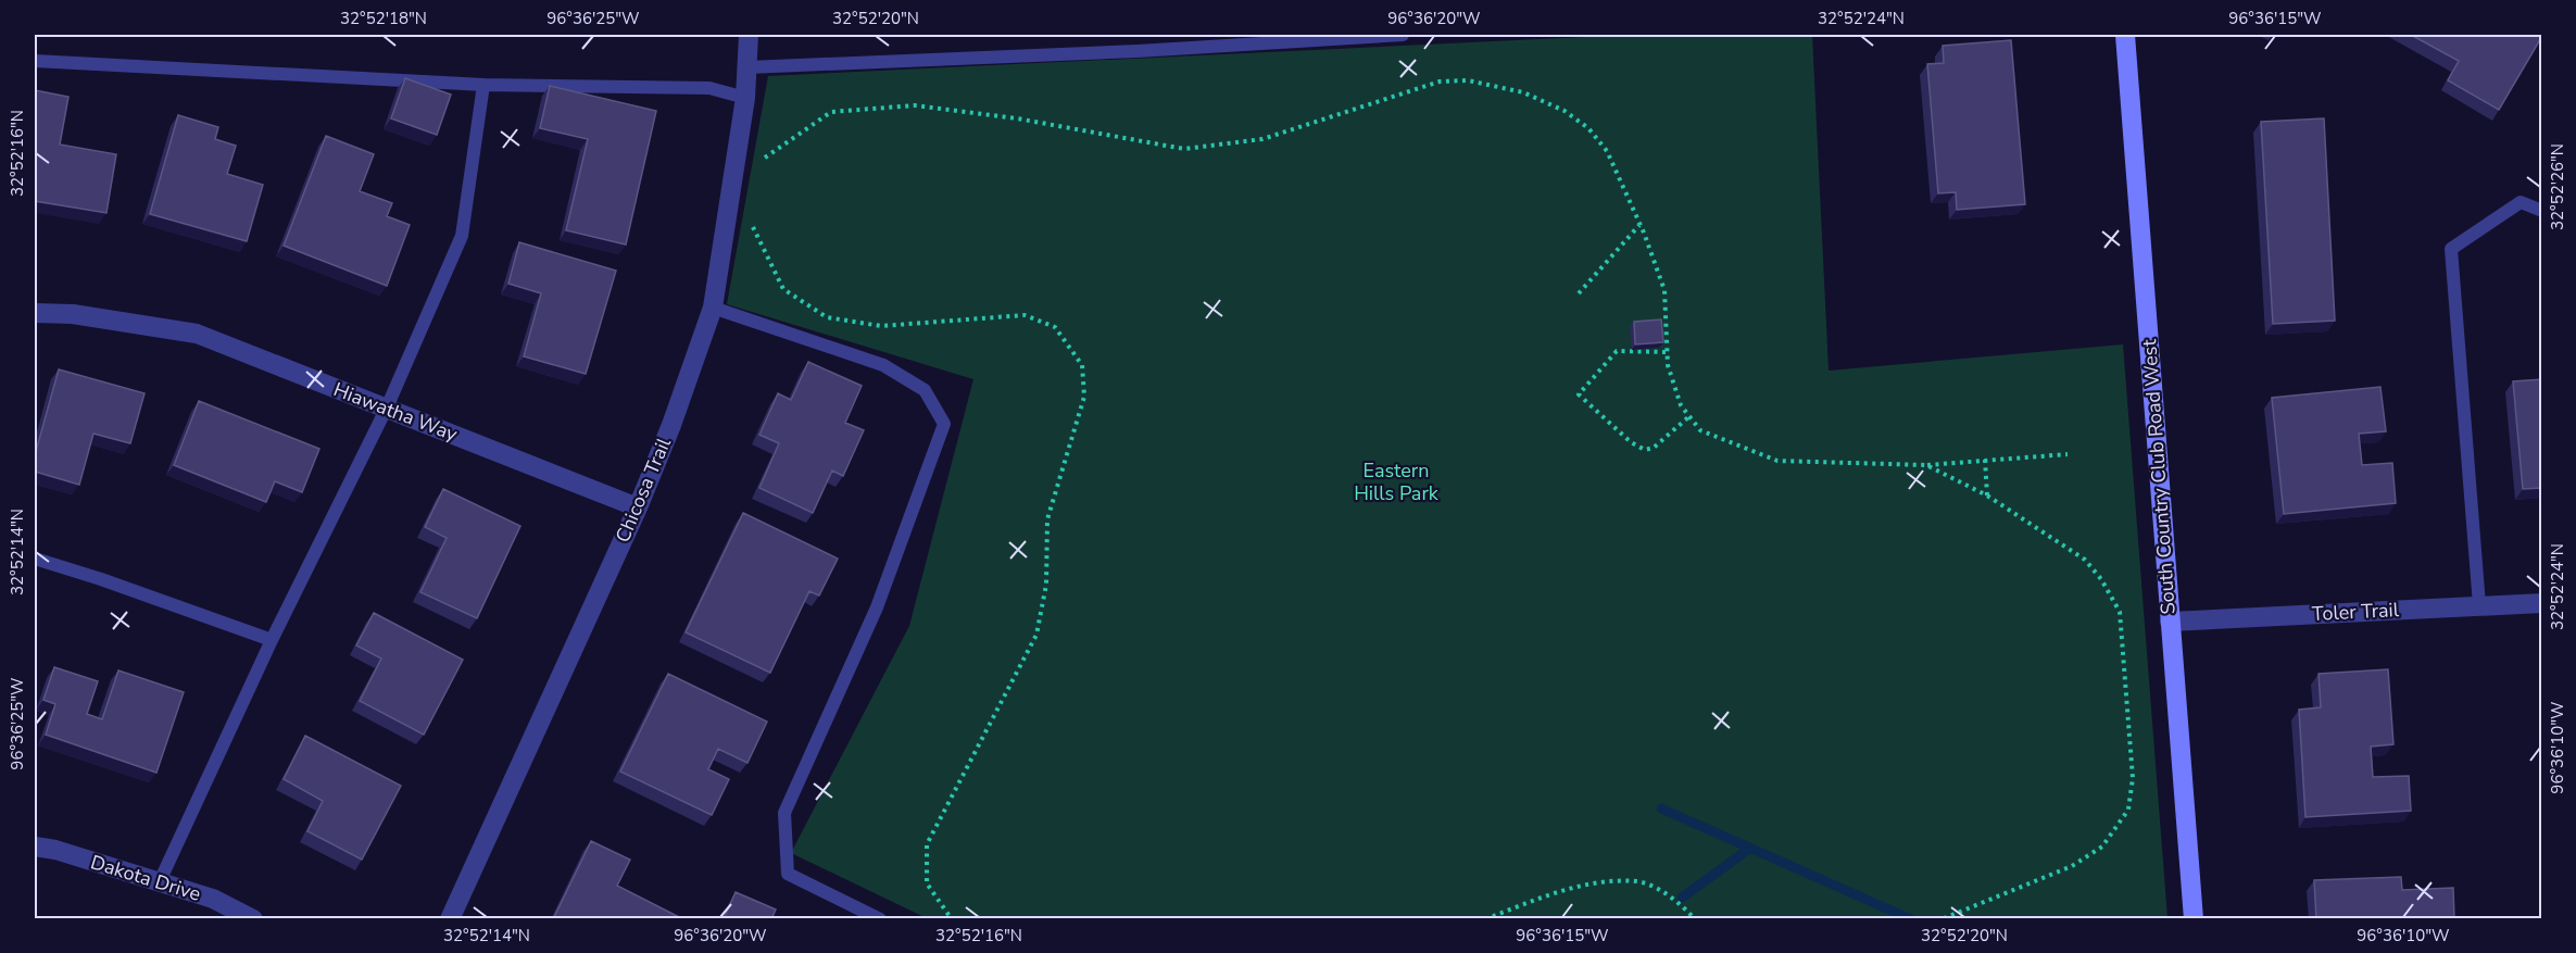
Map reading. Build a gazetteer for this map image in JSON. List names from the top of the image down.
{
  "streets": {
    "street": [
      "Hiawatha Way",
      "South Country Club Road West",
      "Chicosa Trail",
      "Toler Trail",
      "Dakota Drive"
    ]
  },
  "crossings": [
    ["Hiawatha Way", "Chicosa Trail"],
    ["South Country Club Road West", "Toler Trail"]
  ],
  "parks": ["Eastern Hills Park"],
  "coordinates": [
    "32°52'18\"N",
    "96°36'25\"W",
    "32°52'20\"N",
    "96°36'20\"W",
    "32°52'24\"N",
    "96°36'15\"W",
    "32°52'16\"N",
    "32°52'26\"N",
    "32°52'14\"N",
    "96°36'10\"W"
  ]
}
